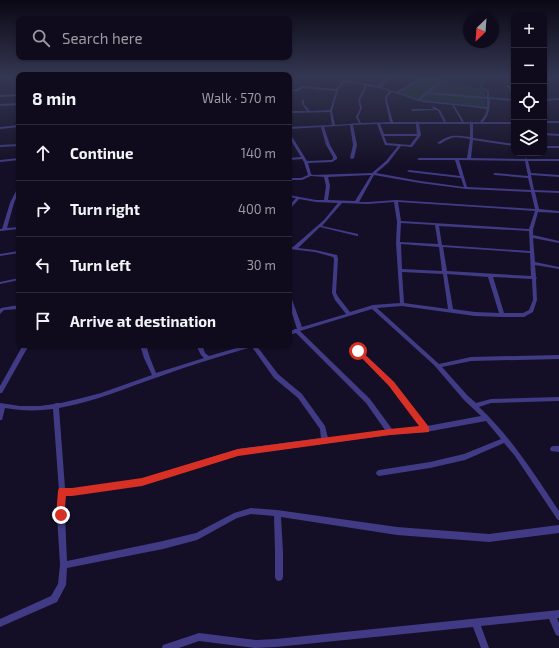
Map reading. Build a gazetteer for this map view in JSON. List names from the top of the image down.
{
  "north": "bottom left",
  "page": {
    "map_buttons": ["+", "−"],
    "search": "Search here",
    "heading": ["8 min", "Walk · 570 m"],
    "list": [
      ["Continue", "140 m"],
      ["Turn right", "400 m"],
      ["Turn left", "30 m"],
      "Arrive at destination"
    ]
  }
}
